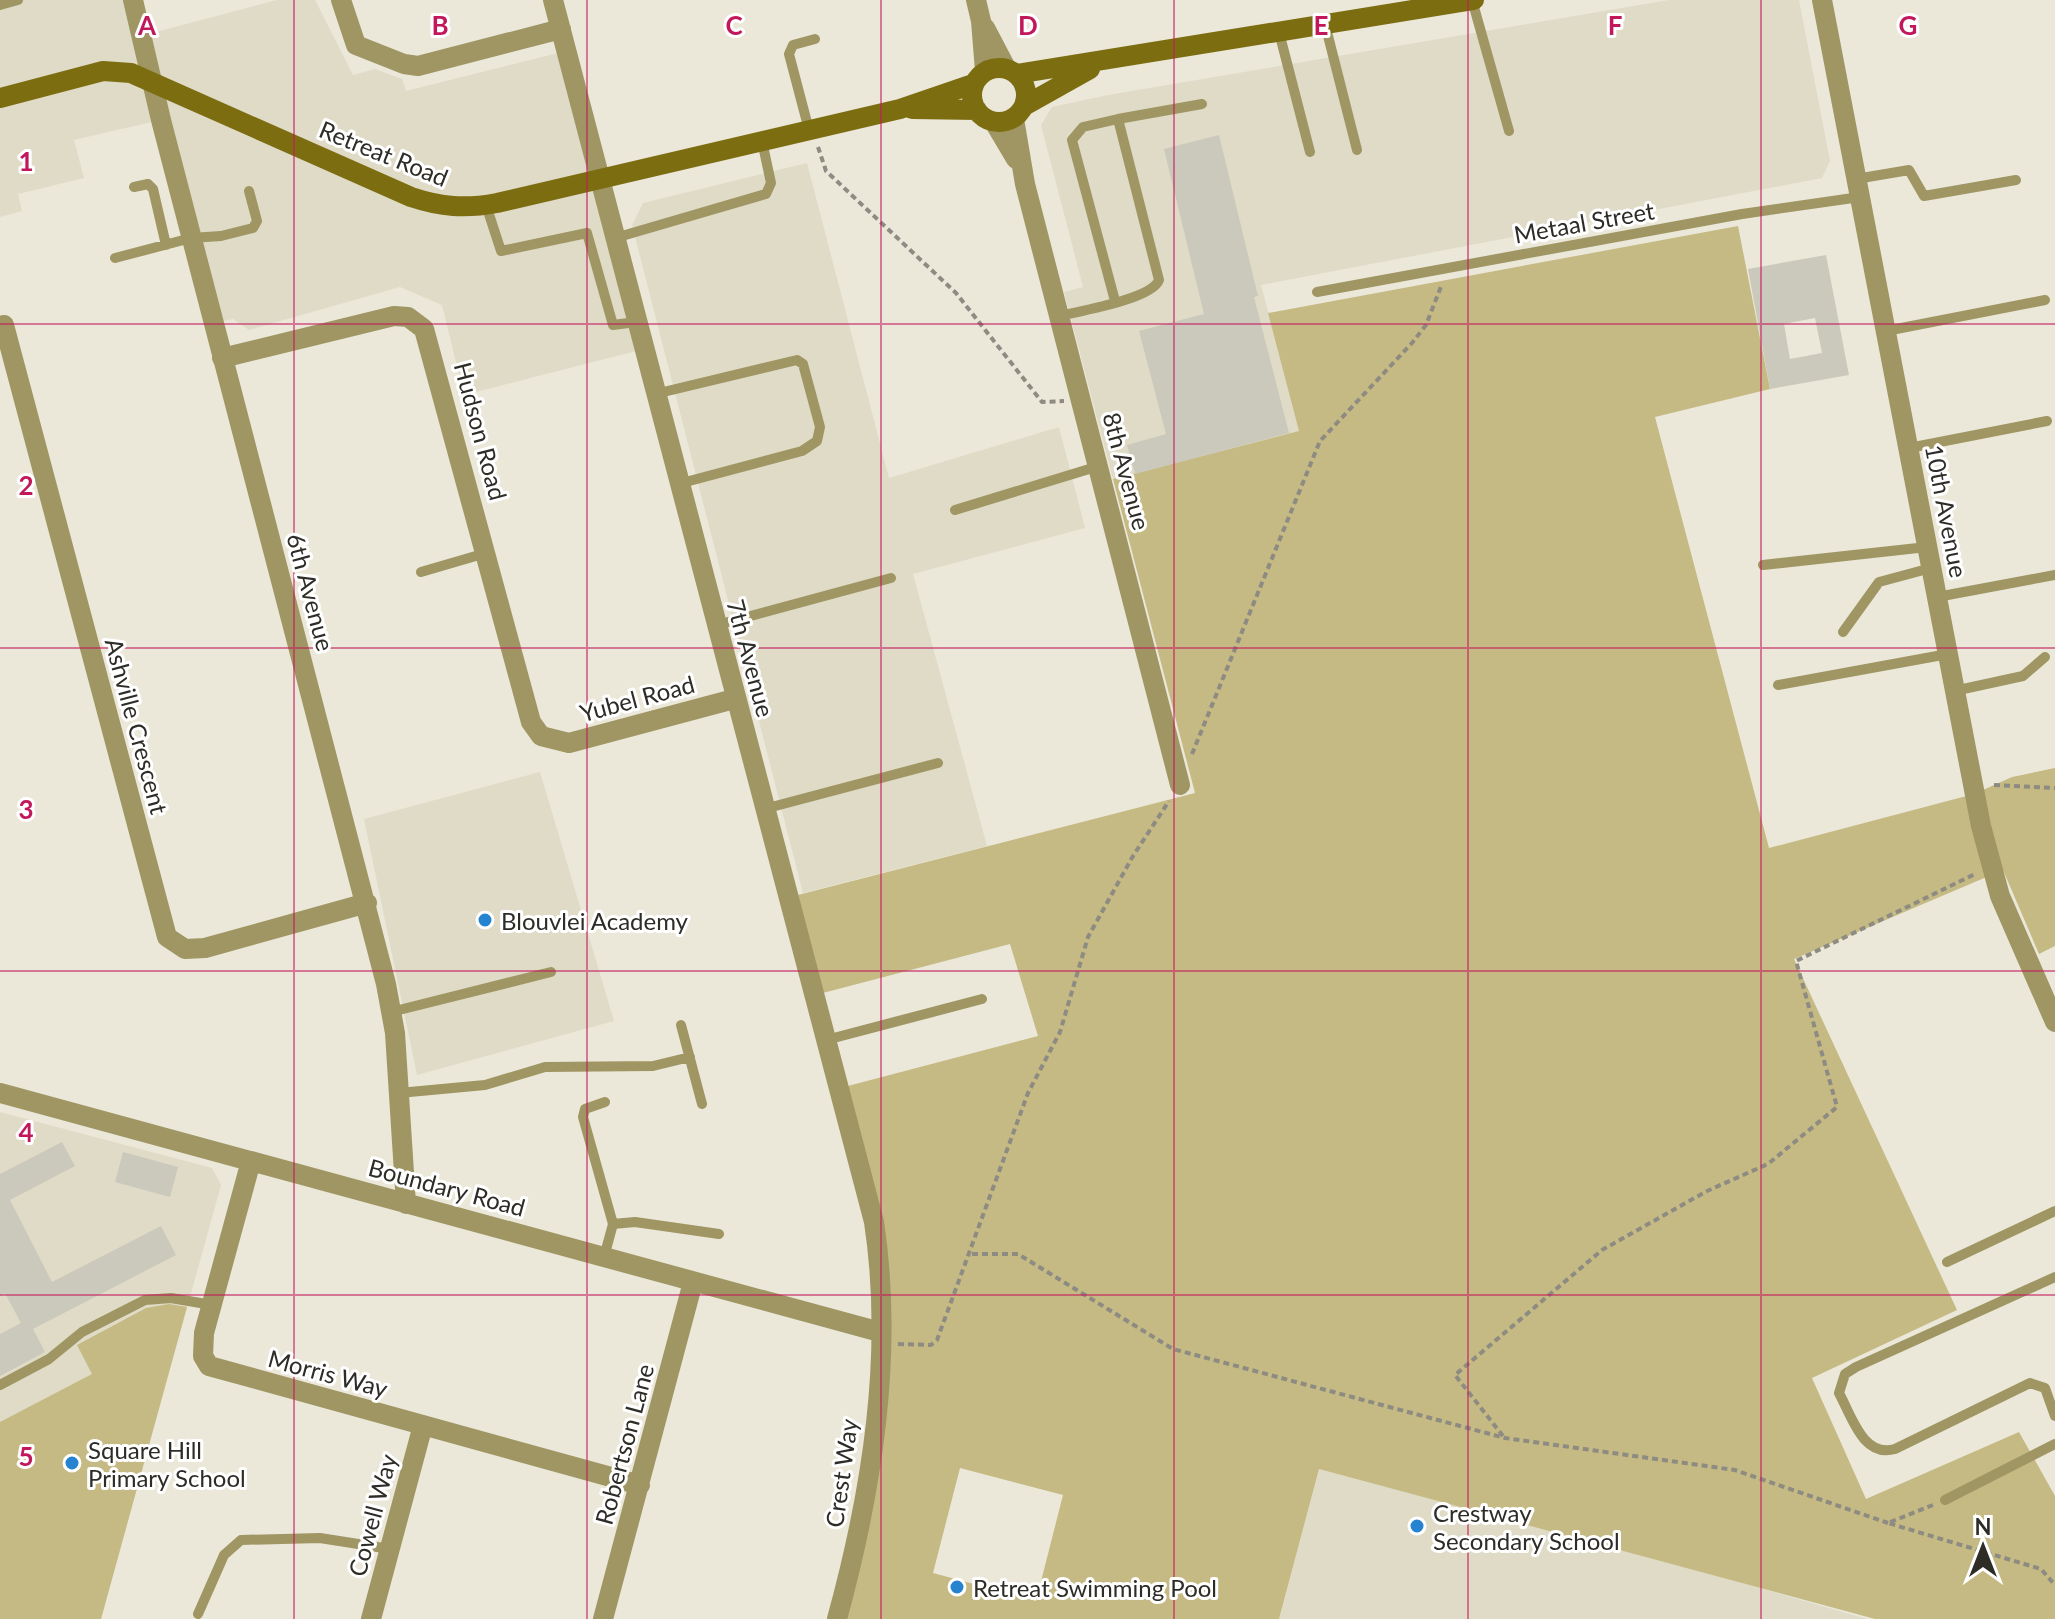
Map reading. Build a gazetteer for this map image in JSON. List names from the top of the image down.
{
  "streets": {
    "main road": ["Retreat Road"],
    "street": [
      "Hudson Road",
      "8th Avenue",
      "10th Avenue",
      "6th Avenue",
      "7th Avenue",
      "Yubel Road",
      "Ashville Crescent",
      "Boundary Road",
      "Morris Way",
      "Robertson Lane",
      "Crest Way",
      "Cowell Way"
    ],
    "lane": ["Metaal Street"]
  },
  "crossings": [
    ["Retreat Road", "8th Avenue"],
    ["Retreat Road", "6th Avenue"],
    ["Retreat Road", "7th Avenue"],
    ["Metaal Street", "10th Avenue"],
    ["Hudson Road", "6th Avenue"],
    ["Hudson Road", "Yubel Road"],
    ["6th Avenue", "Ashville Crescent"],
    ["6th Avenue", "Boundary Road"],
    ["7th Avenue", "Yubel Road"],
    ["7th Avenue", "Boundary Road"],
    ["7th Avenue", "Crest Way"],
    ["Boundary Road", "Morris Way"],
    ["Boundary Road", "Robertson Lane"],
    ["Boundary Road", "Crest Way"],
    ["Morris Way", "Robertson Lane"],
    ["Morris Way", "Cowell Way"]
  ],
  "places": [
    "Blouvlei Academy",
    "Square Hill Primary School",
    "Crestway Secondary School",
    "Retreat Swimming Pool"
  ],
  "north": "top",
  "grid": {
    "columns": [
      "A",
      "B",
      "C",
      "D",
      "E",
      "F",
      "G"
    ],
    "rows": [
      "1",
      "2",
      "3",
      "4",
      "5"
    ]
  }
}
